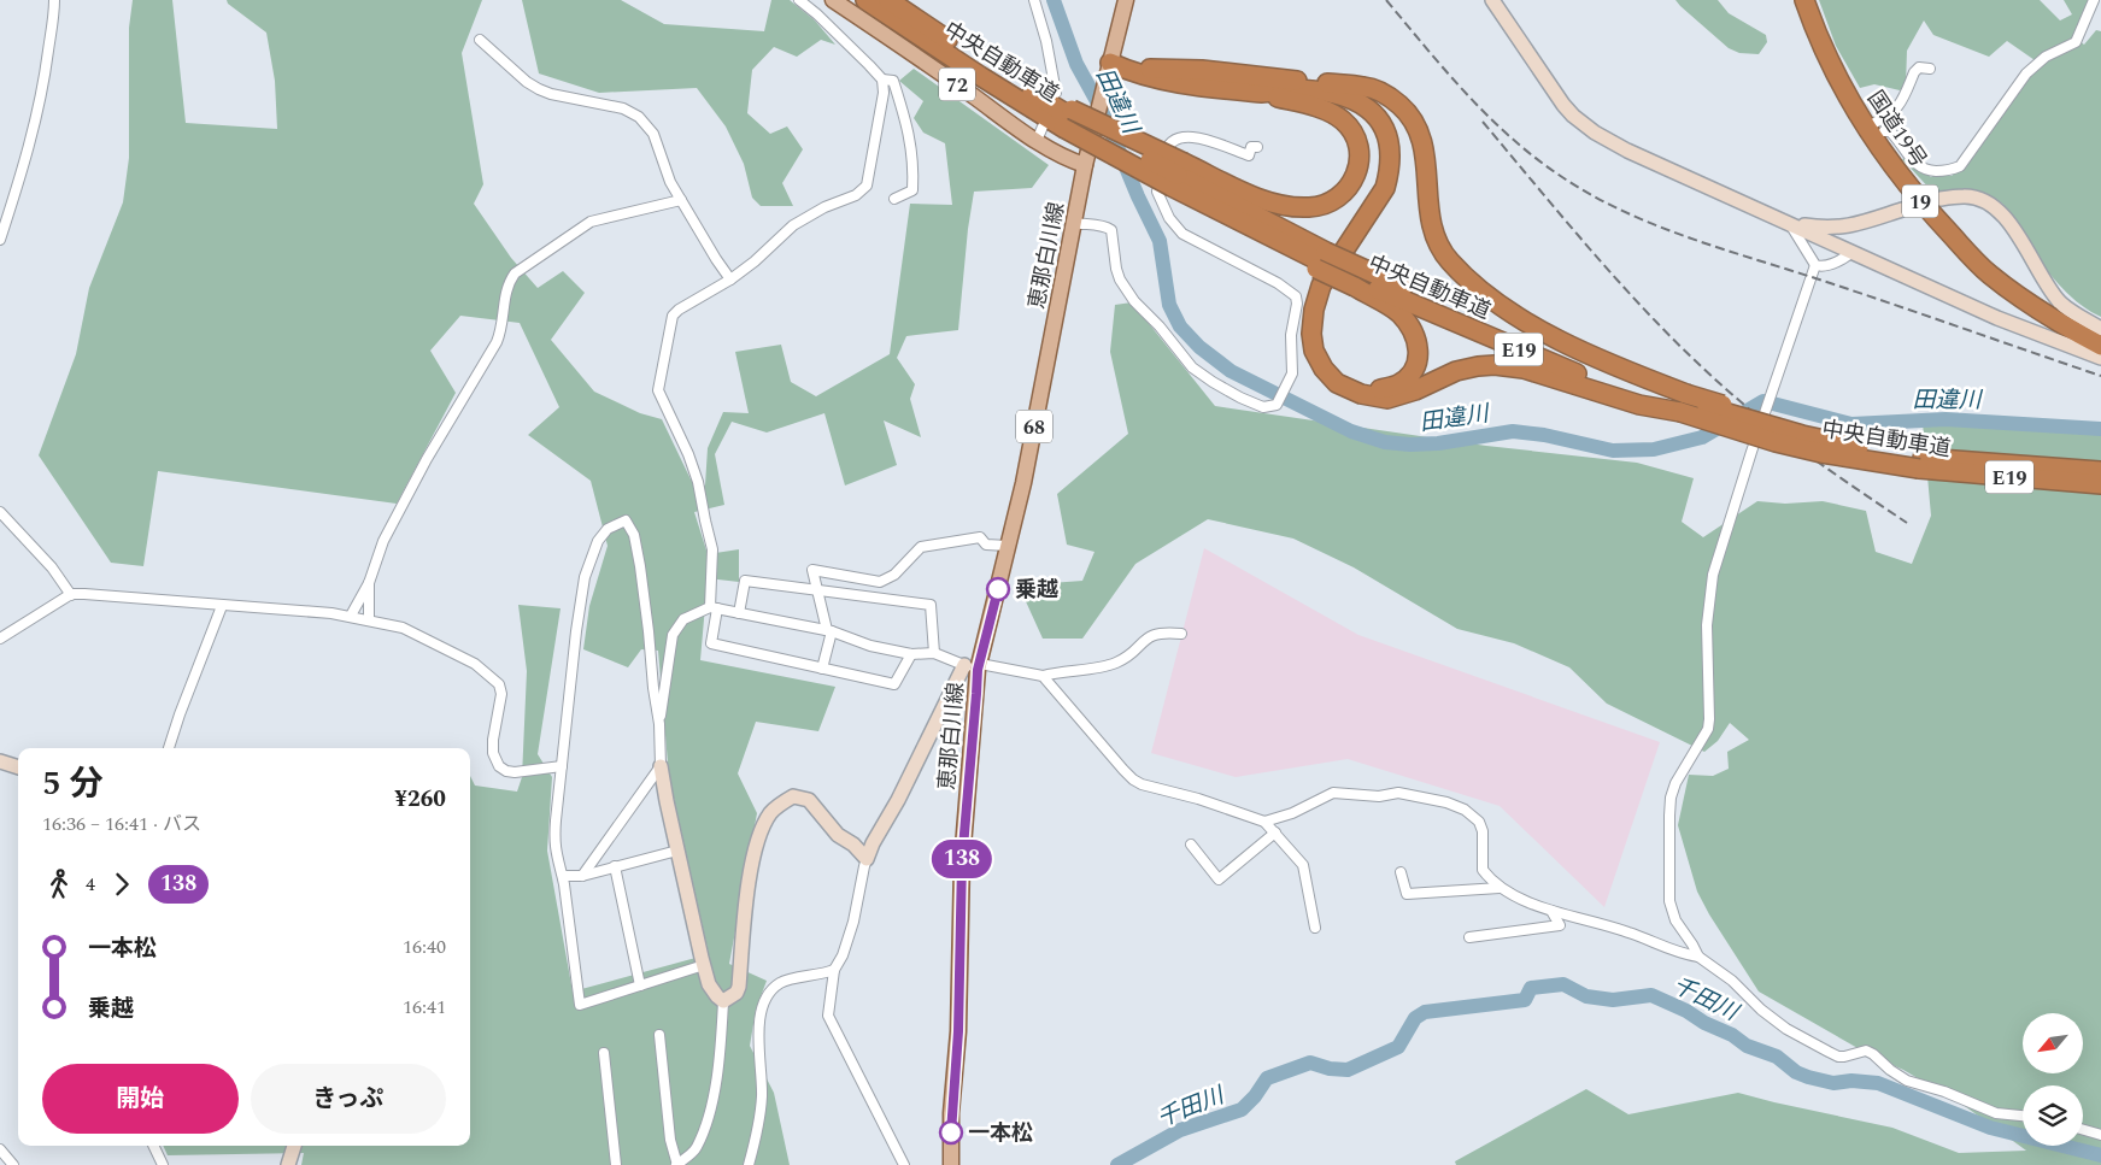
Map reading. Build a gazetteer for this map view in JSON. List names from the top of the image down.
{
  "streets": {
    "highway": [
      "中央自動車道",
      "国道19号",
      "19",
      "E19"
    ],
    "main road": ["72", "恵那白川線", "68"]
  },
  "crossings": [
    ["72", "恵那白川線"]
  ],
  "water": ["田違川", "千田川"],
  "places": ["乗越", "一本松"],
  "lines": ["bus line 138"],
  "north": "bottom left",
  "page": {
    "on_map": "138",
    "heading": ["5 分", "16:36 – 16:41 · バス", "¥260"],
    "legs": ["4", "138"],
    "list": [
      {
        "name": "一本松",
        "value": "16:40"
      },
      {
        "name": "乗越",
        "value": "16:41"
      }
    ],
    "buttons": ["開始", "きっぷ"]
  }
}
